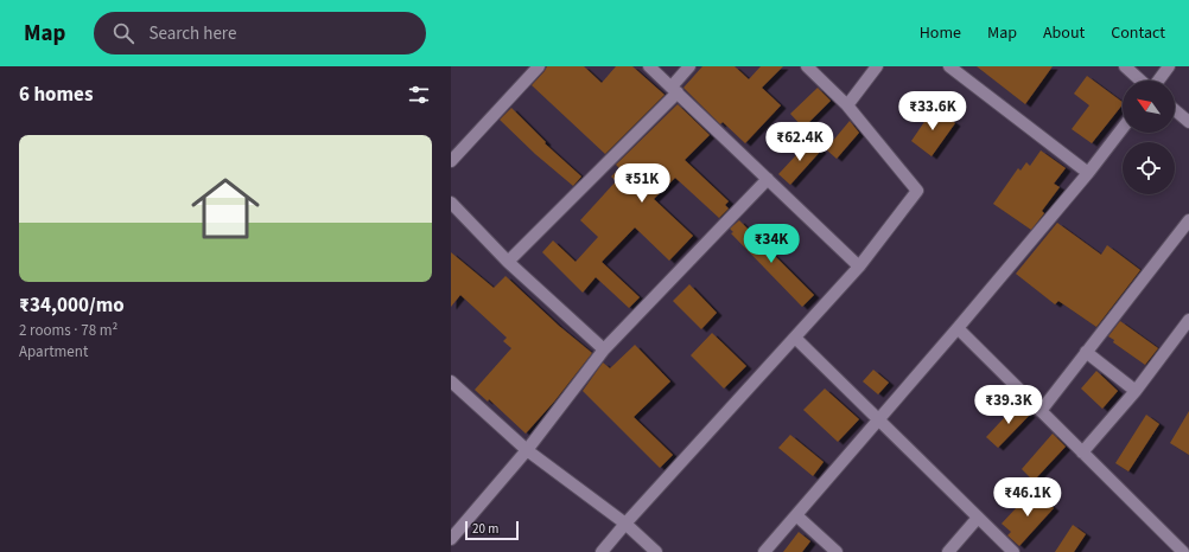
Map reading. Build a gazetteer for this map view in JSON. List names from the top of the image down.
{
  "scale_bar": "20 m",
  "north": "top left",
  "page": {
    "header": "Map",
    "search": "Search here",
    "nav": [
      "Home",
      "Map",
      "About",
      "Contact"
    ],
    "heading": "6 homes",
    "price": [
      "₹33.6K",
      "₹62.4K",
      "₹51K",
      "₹34K",
      "₹39.3K",
      "₹46.1K"
    ],
    "list": [
      {
        "name": "₹34,000/mo",
        "note": "2 rooms · 78 m² · Apartment"
      }
    ],
    "scale": "20 m"
  }
}
